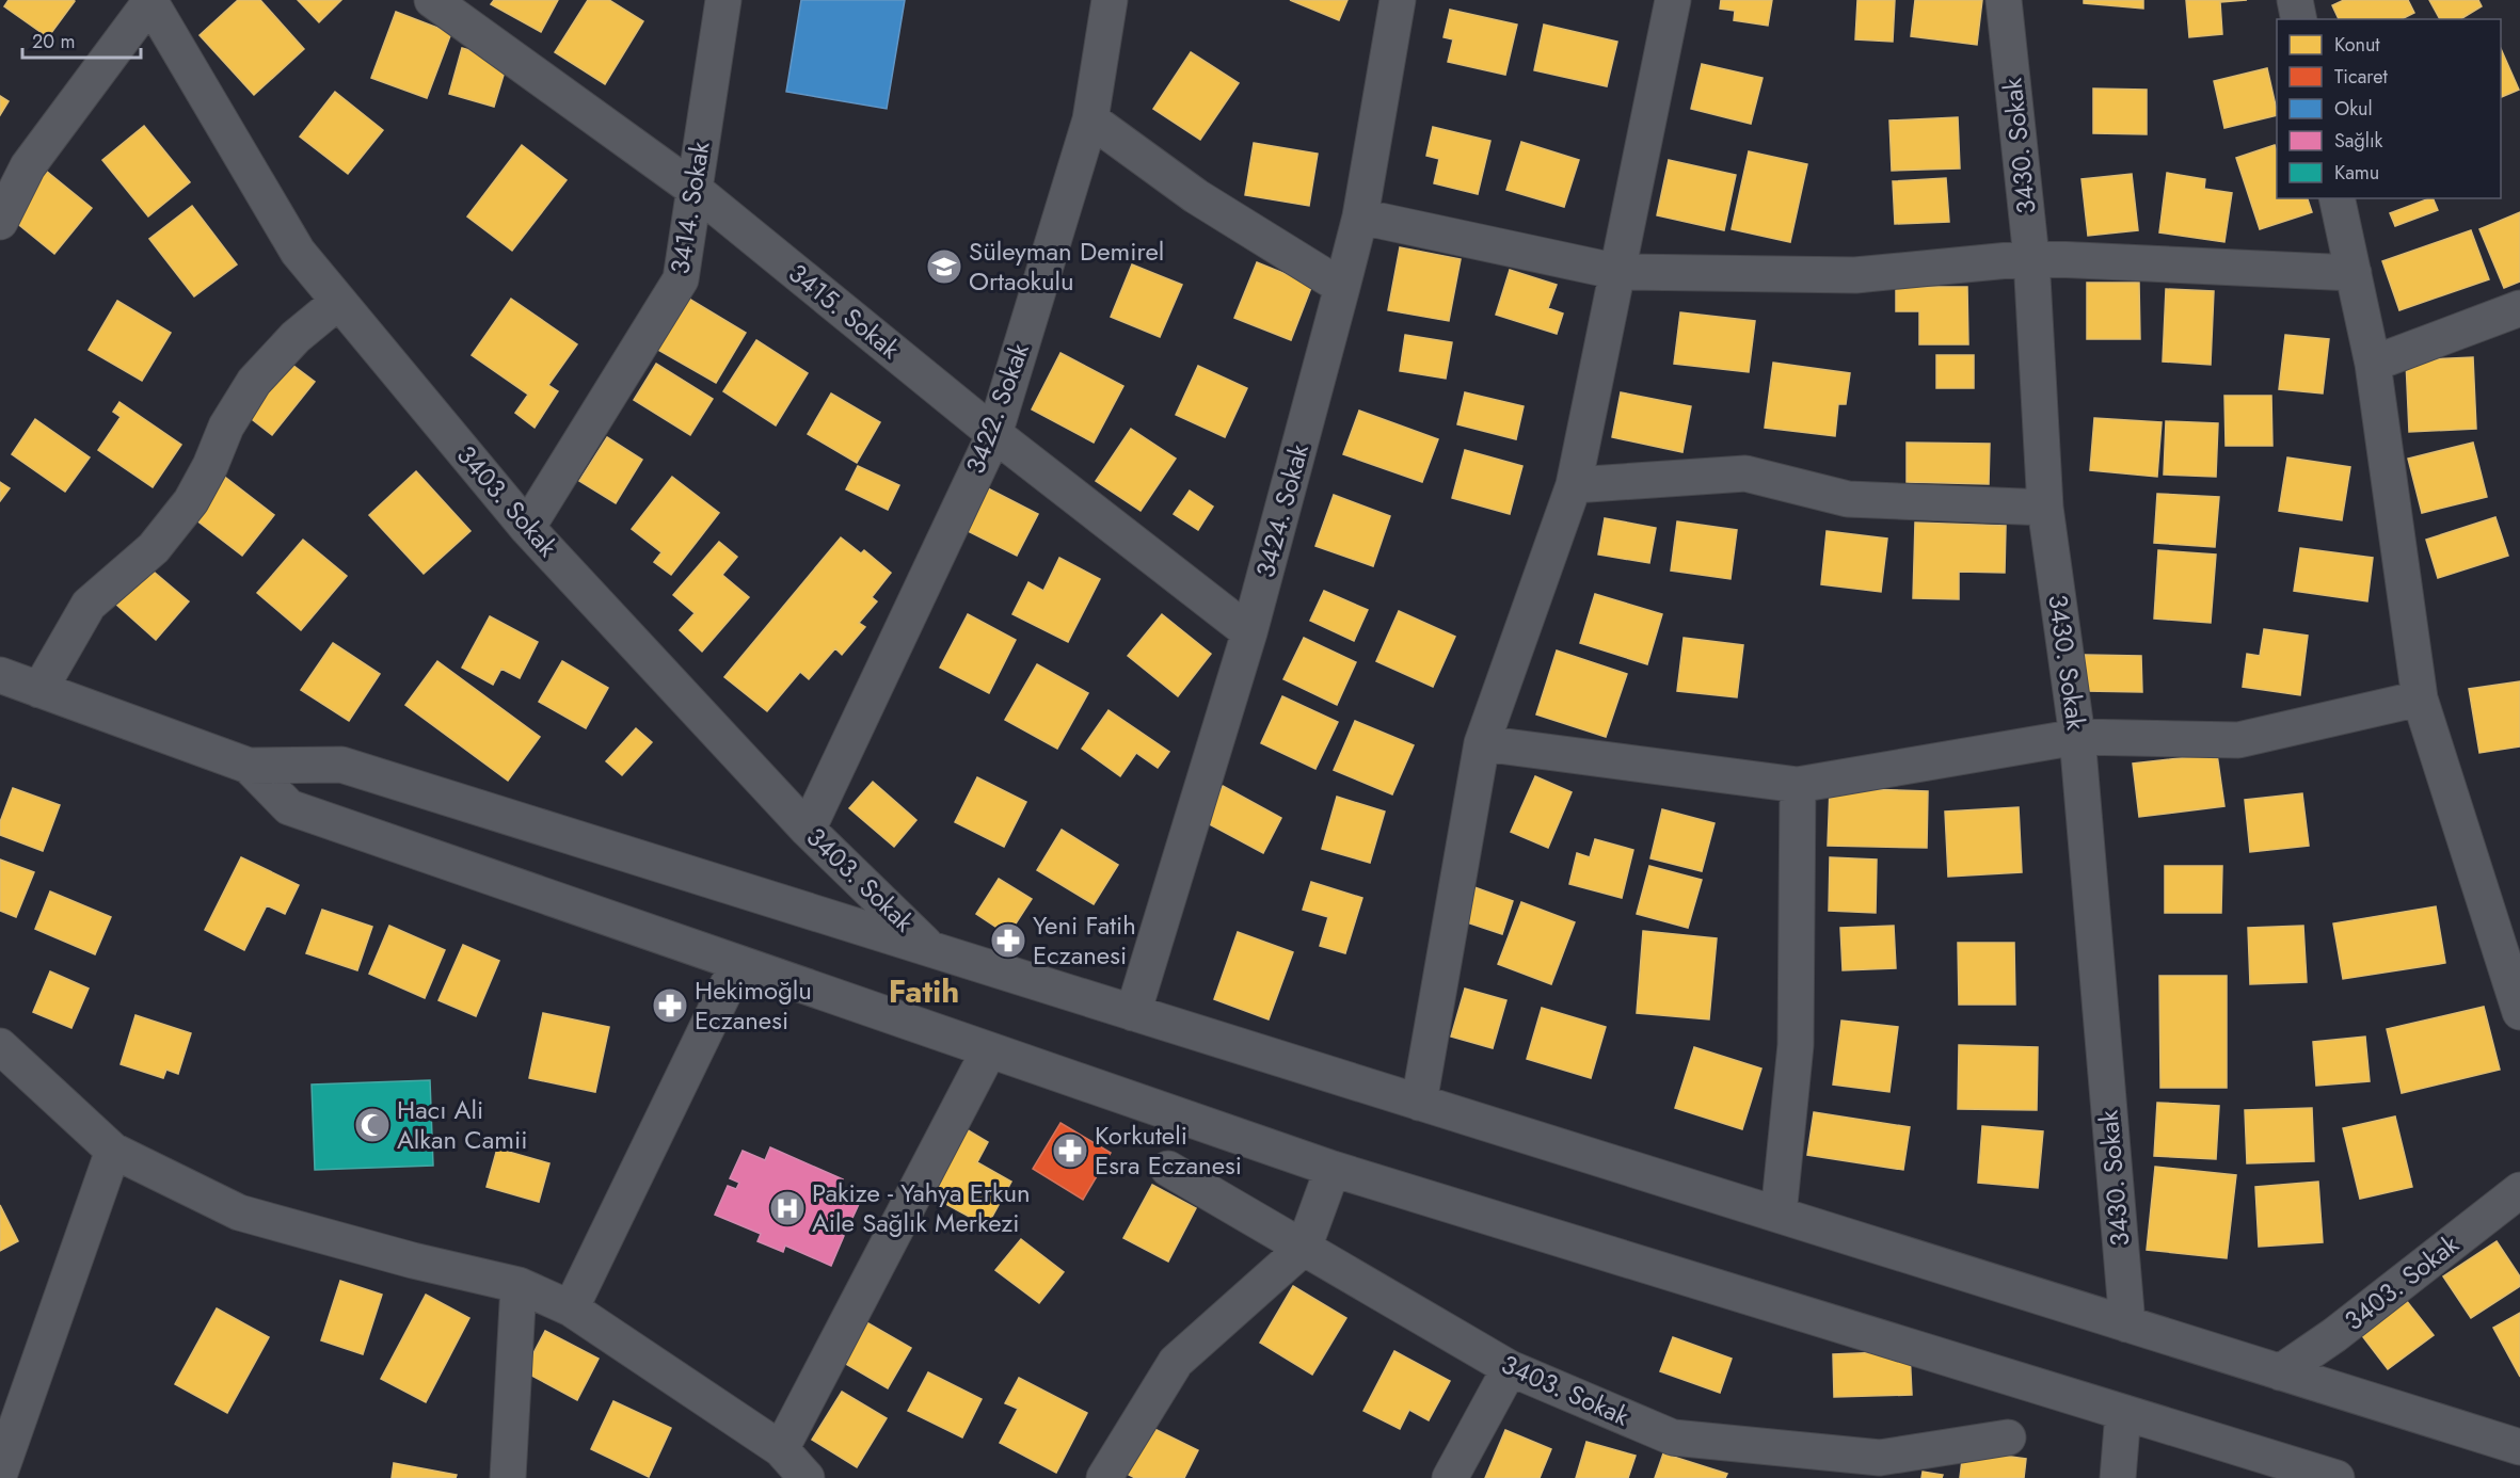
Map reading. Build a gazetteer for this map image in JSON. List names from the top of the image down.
{
  "streets": {
    "street": [
      "3430. Sokak",
      "3414. Sokak",
      "3415. Sokak",
      "3422. Sokak",
      "3403. Sokak",
      "3424. Sokak"
    ]
  },
  "crossings": [
    ["3414. Sokak", "3415. Sokak"],
    ["3414. Sokak", "3403. Sokak"],
    ["3415. Sokak", "3422. Sokak"],
    ["3415. Sokak", "3424. Sokak"],
    ["3422. Sokak", "3403. Sokak"]
  ],
  "districts": ["Fatih"],
  "places": {
    "school or university": ["Süleyman Demirel Ortaokulu"],
    "pharmacy": ["Yeni Fatih Eczanesi", "Hekimoğlu Eczanesi", "Korkuteli Esra Eczanesi"],
    "mosque": ["Hacı Ali Alkan Camii"],
    "hospital": ["Pakize - Yahya Erkun Aile Sağlık Merkezi"]
  },
  "legend": [
    "Konut",
    "Ticaret",
    "Okul",
    "Sağlık",
    "Kamu"
  ],
  "scale_bar": "20 m"
}
